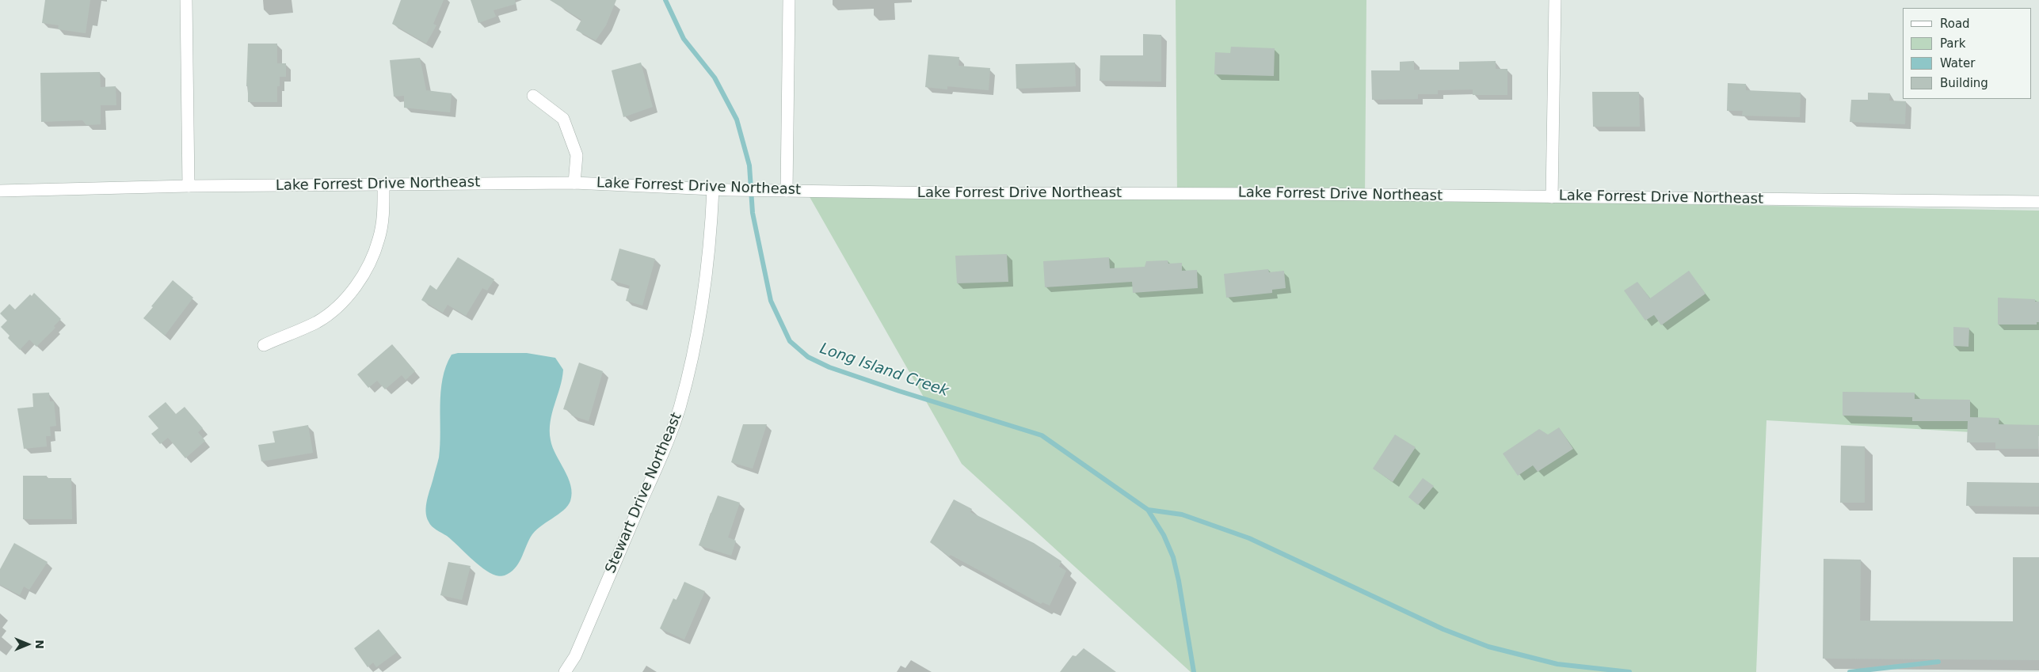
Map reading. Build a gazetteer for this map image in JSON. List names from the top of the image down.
{
  "streets": {
    "street": ["Lake Forrest Drive Northeast", "Stewart Drive Northeast"]
  },
  "crossings": [
    ["Lake Forrest Drive Northeast", "Stewart Drive Northeast"]
  ],
  "water": ["Long Island Creek"],
  "legend": [
    "Road",
    "Park",
    "Water",
    "Building"
  ],
  "north": "right"
}
